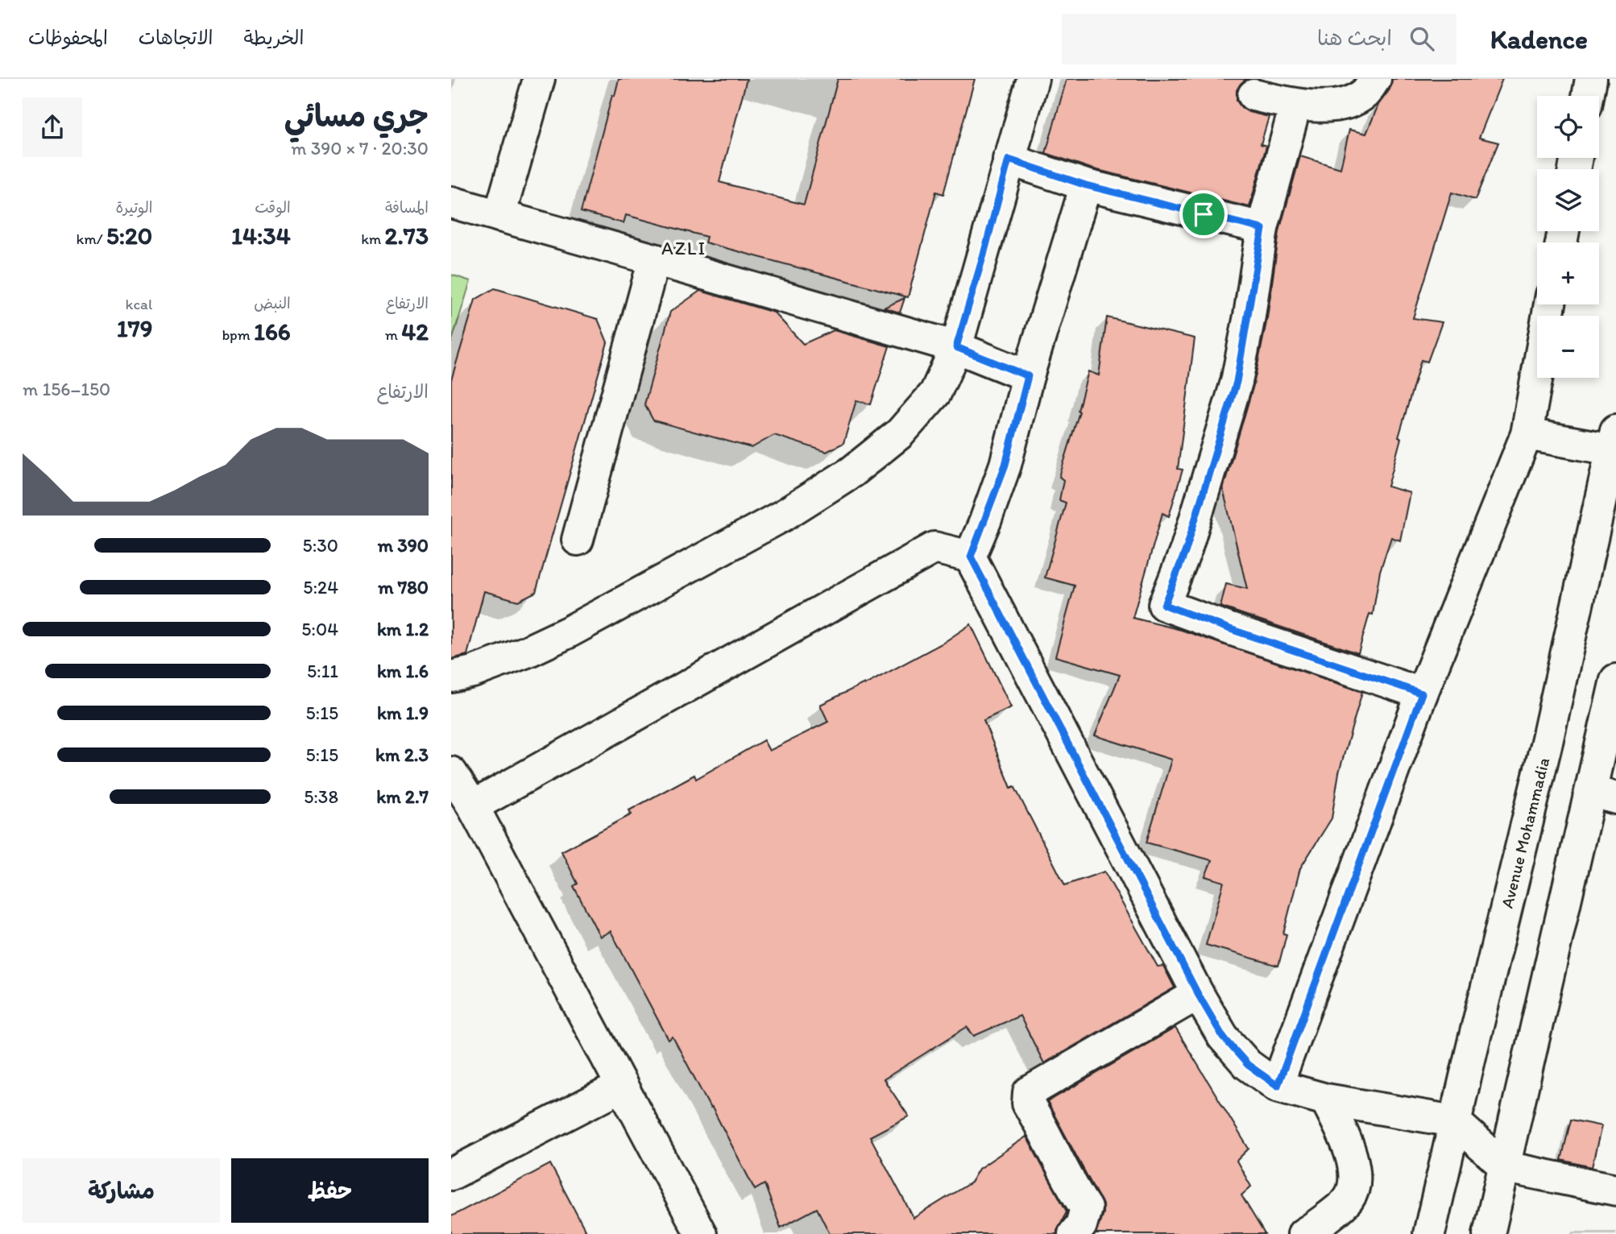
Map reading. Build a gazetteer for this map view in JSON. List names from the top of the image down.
{
  "streets": {
    "street": ["Avenue Mohammadia"]
  },
  "districts": ["AZLI"],
  "page": {
    "header": "Kadence",
    "search": "ابحث هنا",
    "nav": ["الخريطة", "الاتجاهات", "المحفوظات"],
    "heading": ["جري مسائي", "20:30 · 7 × 390 m"],
    "map_buttons": ["+", "−"],
    "stats": [
      ["المسافة", "2.73 km"],
      ["الوقت", "14:34"],
      ["الوتيرة", "5:20 /km"],
      ["الارتفاع", "42 m"],
      ["النبض", "166 bpm"],
      ["kcal", "179"]
    ],
    "chart": ["الارتفاع", "150–156 m"],
    "list": [
      {
        "name": "390 m",
        "note": "5:30"
      },
      {
        "name": "780 m",
        "note": "5:24"
      },
      {
        "name": "1.2 km",
        "note": "5:04"
      },
      {
        "name": "1.6 km",
        "note": "5:11"
      },
      {
        "name": "1.9 km",
        "note": "5:15"
      },
      {
        "name": "2.3 km",
        "note": "5:15"
      },
      {
        "name": "2.7 km",
        "note": "5:38"
      }
    ],
    "buttons": ["حفظ", "مشاركة"]
  }
}
